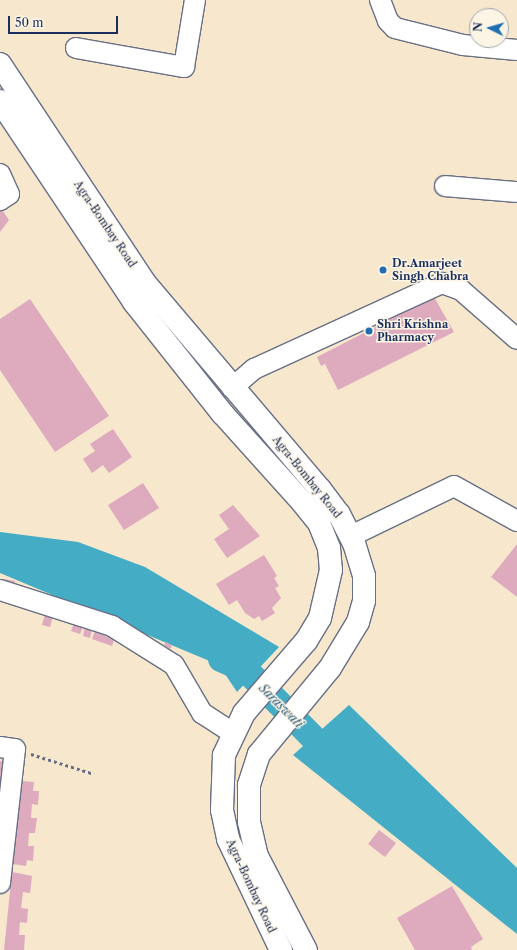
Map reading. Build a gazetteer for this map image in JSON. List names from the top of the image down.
{
  "streets": {
    "main road": ["Agra-Bombay Road"]
  },
  "water": ["Saraswati"],
  "places": ["Dr.Amarjeet Singh Chabra", "Shri Krishna Pharmacy"],
  "scale_bar": "50 m",
  "north": "left"
}
